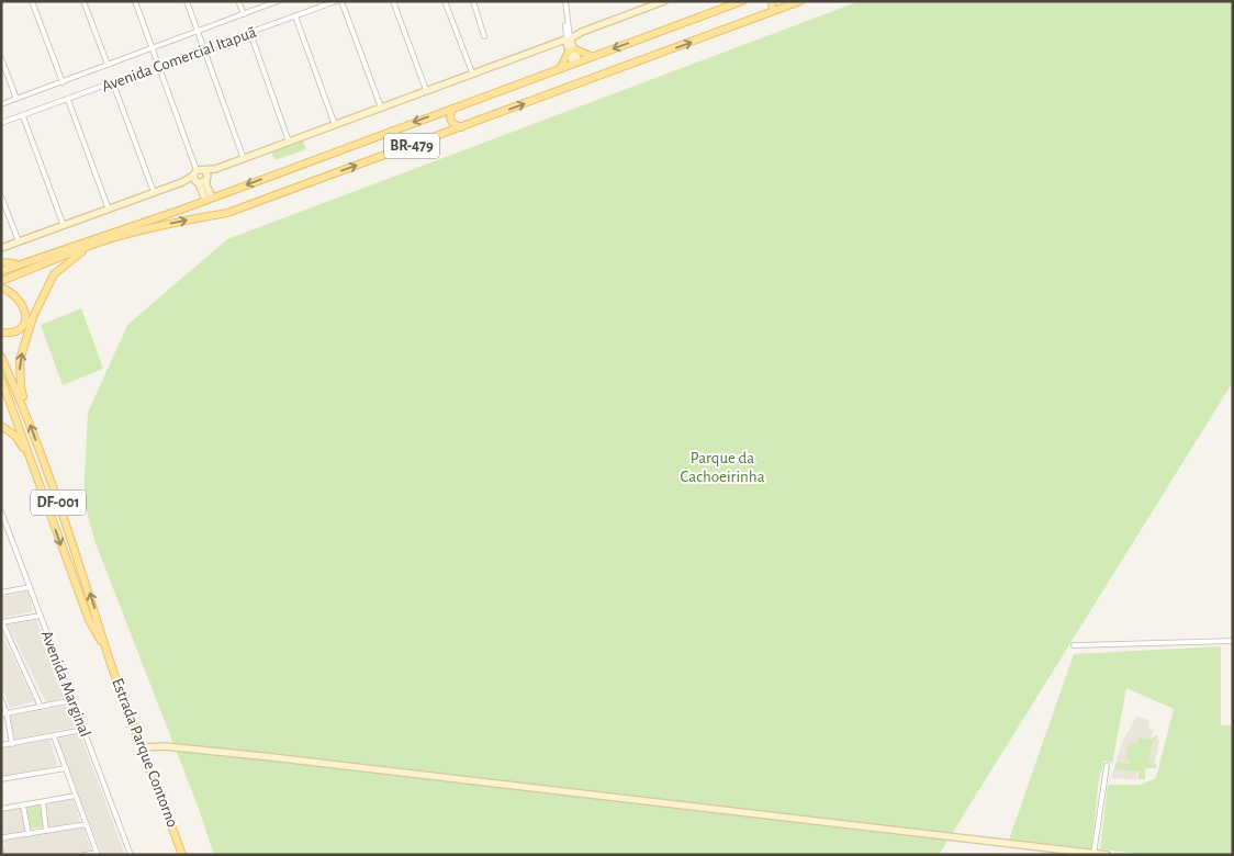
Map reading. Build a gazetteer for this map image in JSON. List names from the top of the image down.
{
  "streets": {
    "main road": ["BR-479", "DF-001", "Estrada Parque Contorno"],
    "street": ["Avenida Comercial Itapuã", "Avenida Marginal"]
  },
  "crossings": [
    ["DF-001", "Estrada Parque Contorno"]
  ],
  "parks": ["Parque da Cachoeirinha"]
}
